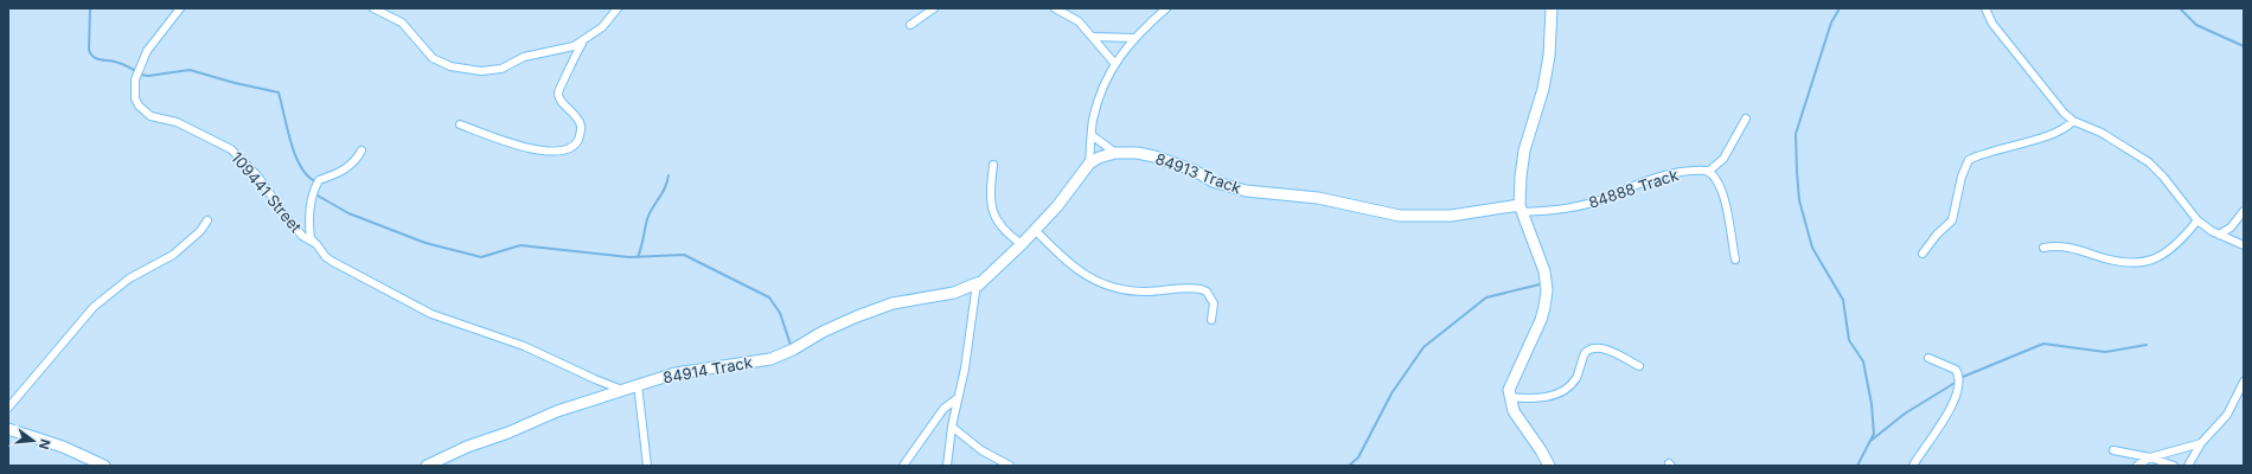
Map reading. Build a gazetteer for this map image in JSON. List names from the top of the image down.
{
  "streets": {
    "street": [
      "84913 Track",
      "84888 Track",
      "109441 Street",
      "84914 Track"
    ]
  },
  "crossings": [
    ["84913 Track", "84888 Track"],
    ["84913 Track", "84914 Track"],
    ["109441 Street", "84914 Track"]
  ],
  "north": "right"
}
